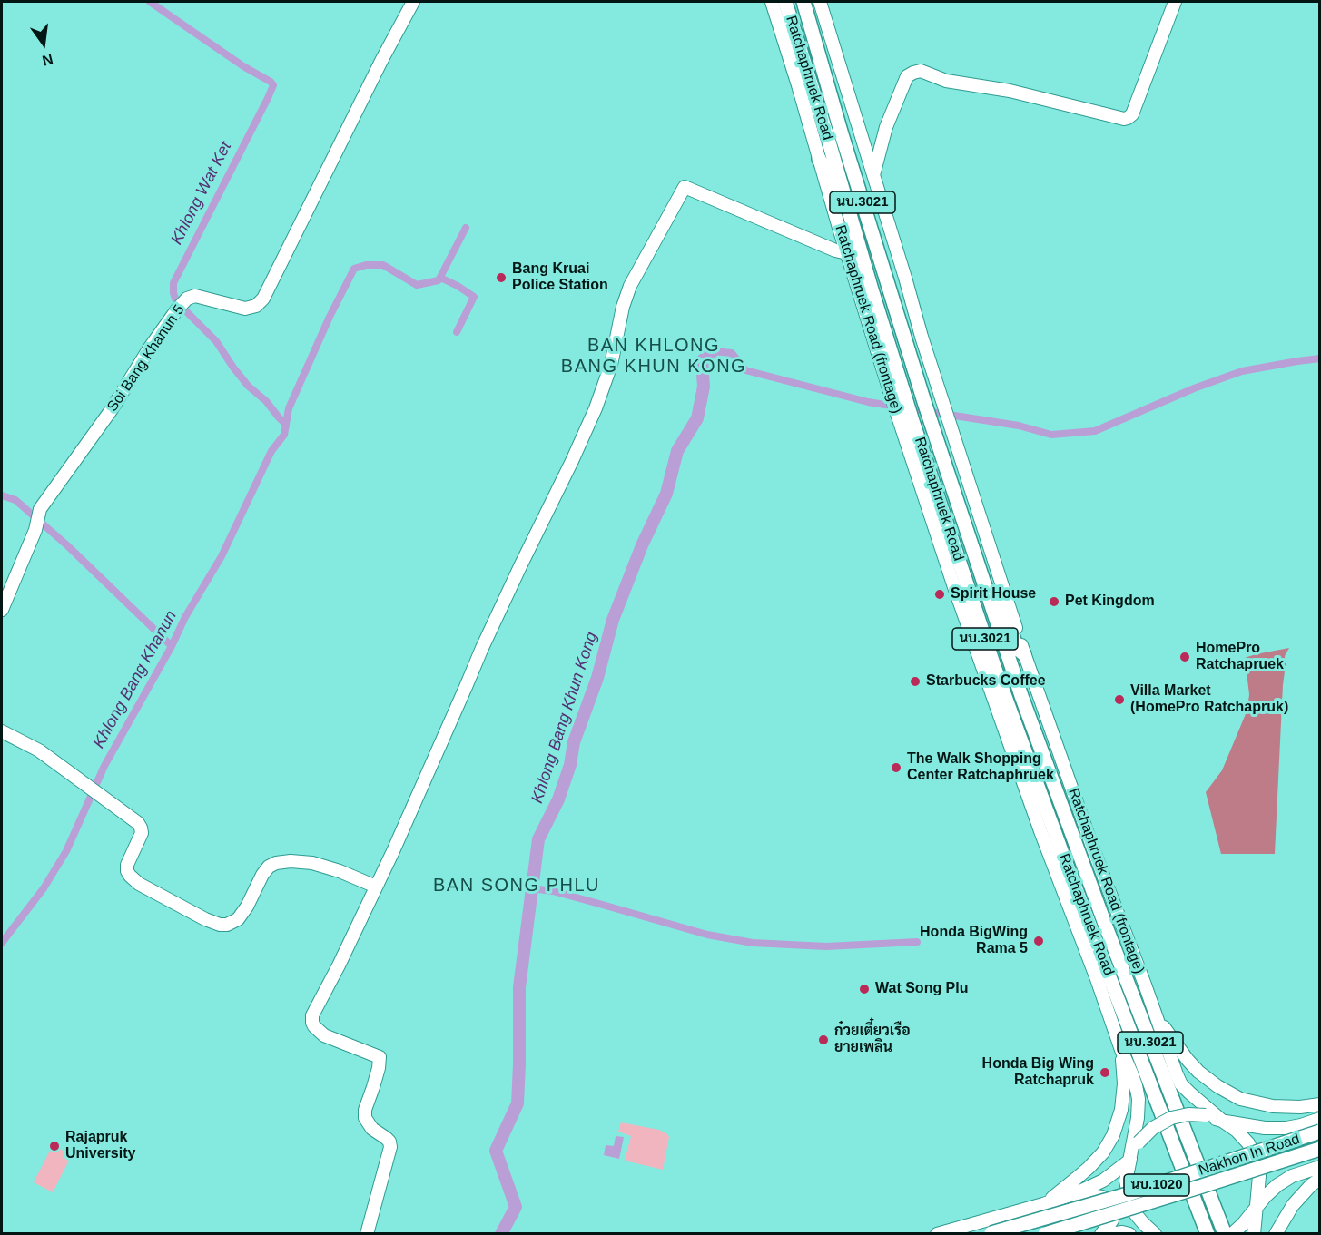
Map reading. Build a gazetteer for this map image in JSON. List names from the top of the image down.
{
  "streets": {
    "main road": [
      "Ratchaphruek Road",
      "นบ.3021",
      "Ratchaphruek Road (frontage)",
      "Soi Bang Khanun 5",
      "Nakhon In Road",
      "นบ.1020"
    ]
  },
  "crossings": [
    ["Ratchaphruek Road", "Ratchaphruek Road (frontage)"],
    ["Ratchaphruek Road (frontage)", "Nakhon In Road"],
    ["Ratchaphruek Road (frontage)", "นบ.1020"]
  ],
  "districts": ["BAN KHLONG BANG KHUN KONG", "BAN SONG PHLU"],
  "water": ["Khlong Wat Ket", "Khlong Bang Khanun", "Khlong Bang Khun Kong"],
  "places": [
    "Bang Kruai Police Station",
    "Spirit House",
    "Pet Kingdom",
    "HomePro Ratchapruek",
    "Starbucks Coffee",
    "Villa Market (HomePro Ratchapruk)",
    "The Walk Shopping Center Ratchaphruek",
    "Honda BigWing Rama 5",
    "Wat Song Plu",
    "ก๋วยเตี๋ยวเรือ ยายเพลิน",
    "Honda Big Wing Ratchapruk",
    "Rajapruk University"
  ],
  "north": "bottom"
}
